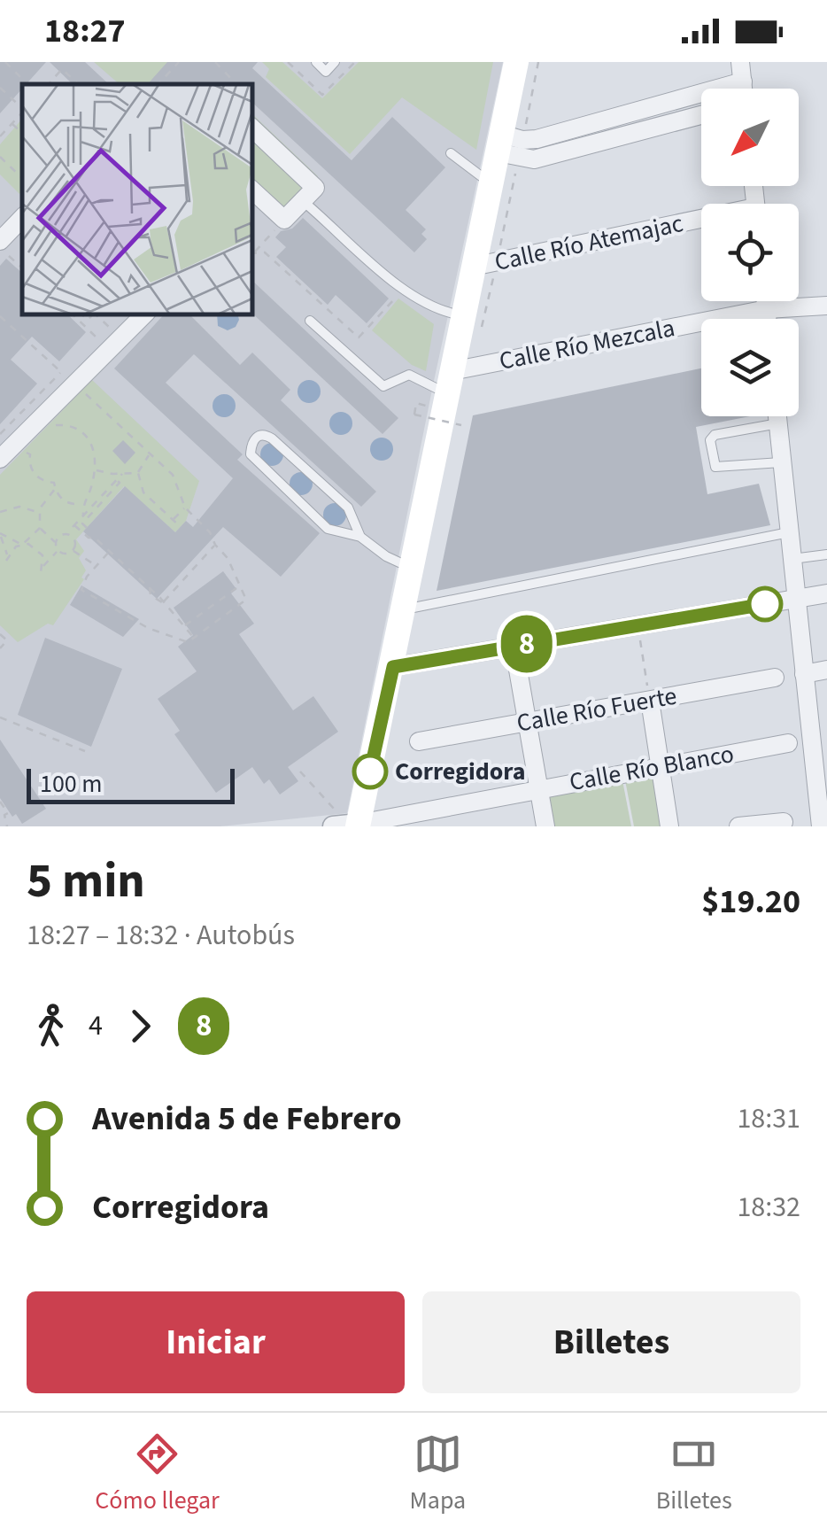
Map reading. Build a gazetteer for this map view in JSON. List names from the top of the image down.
{
  "streets": {
    "street": [
      "Calle Río Atemajac",
      "Calle Río Mezcala",
      "Calle Río Fuerte",
      "Calle Río Blanco"
    ]
  },
  "places": ["Corregidora"],
  "lines": ["bus line 8"],
  "scale_bar": "100 m",
  "north": "bottom left",
  "page": {
    "status": "18:27",
    "on_map": "8",
    "scale": "100 m",
    "heading": ["5 min", "18:27 – 18:32 · Autobús", "$19.20"],
    "legs": ["4", "8"],
    "list": [
      {
        "name": "Avenida 5 de Febrero",
        "value": "18:31"
      },
      {
        "name": "Corregidora",
        "value": "18:32"
      }
    ],
    "buttons": ["Iniciar", "Billetes"],
    "tabs": ["Cómo llegar", "Mapa", "Billetes"]
  }
}
